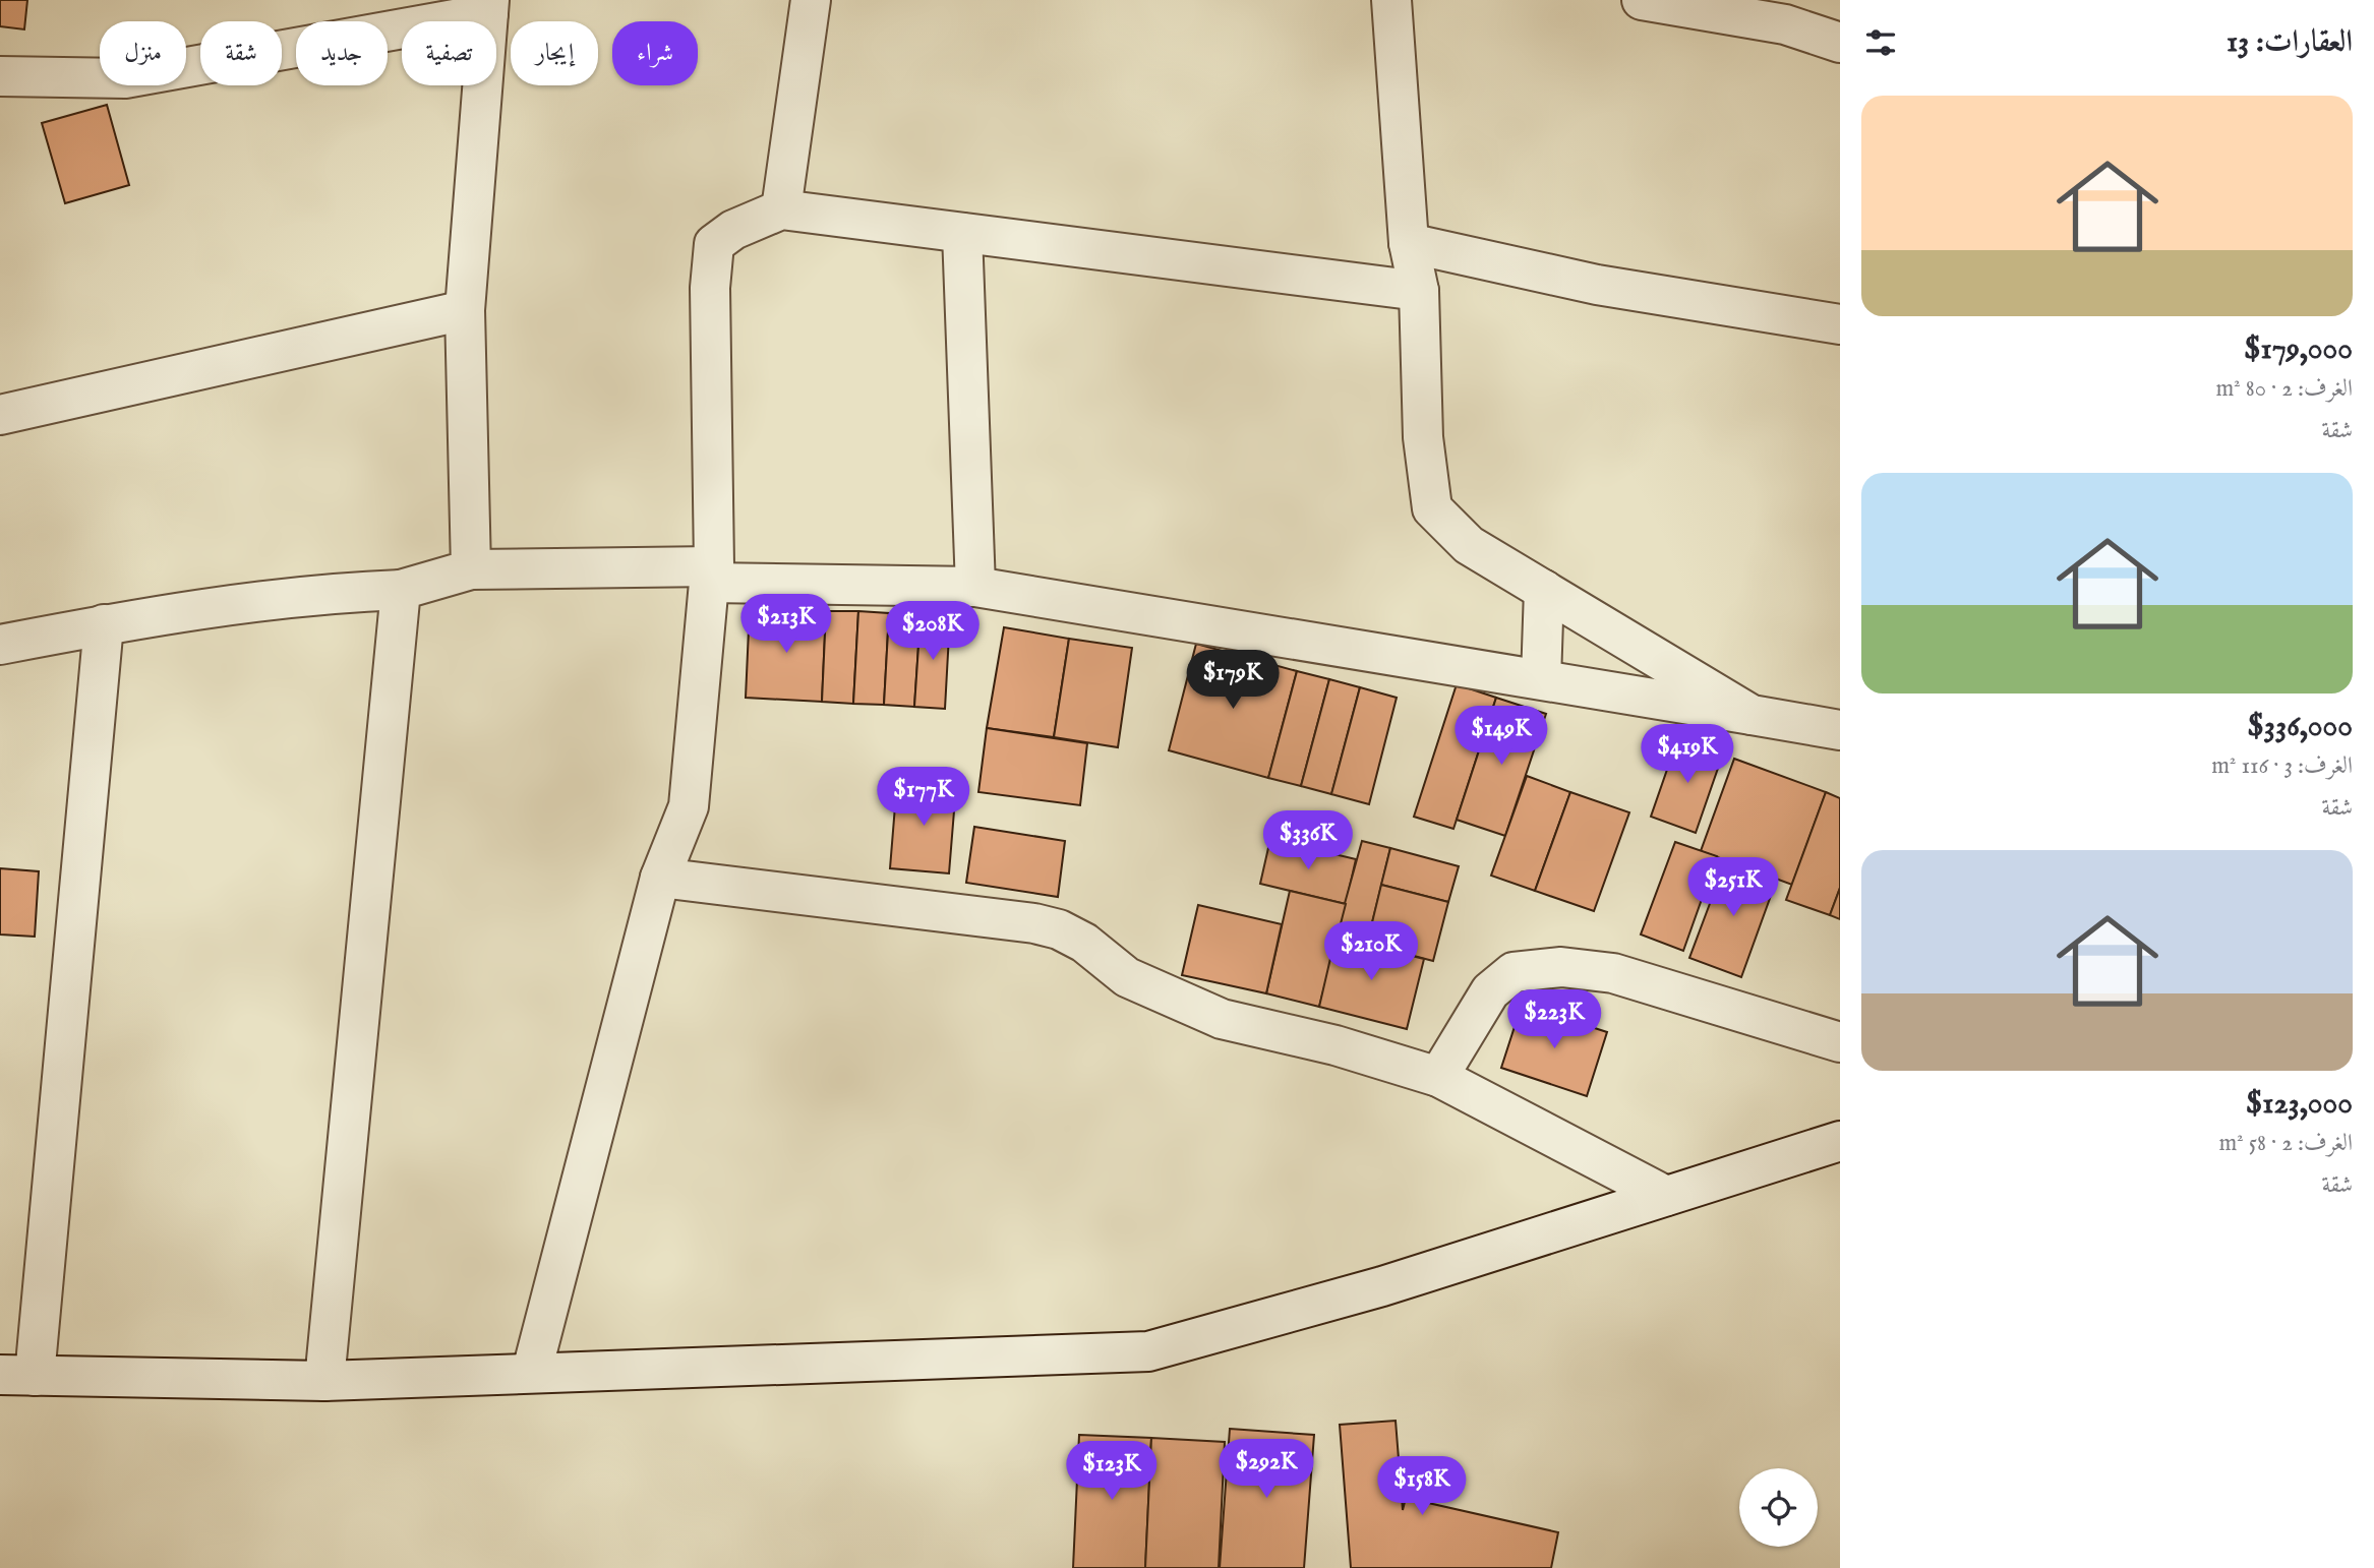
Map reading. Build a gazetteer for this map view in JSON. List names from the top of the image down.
{
  "page": {
    "heading": "العقارات: 13",
    "chip": [
      "شراء",
      "إيجار",
      "تصفية",
      "جديد",
      "شقة",
      "منزل"
    ],
    "list": [
      {
        "name": "$179,000",
        "note": "الغرف: 2 · 80 m² · شقة"
      },
      {
        "name": "$336,000",
        "note": "الغرف: 3 · 116 m² · شقة"
      },
      {
        "name": "$123,000",
        "note": "الغرف: 2 · 58 m² · شقة"
      }
    ],
    "price": [
      "$213K",
      "$208K",
      "$179K",
      "$149K",
      "$419K",
      "$177K",
      "$336K",
      "$251K",
      "$210K",
      "$223K",
      "$292K",
      "$123K",
      "$158K"
    ]
  }
}
